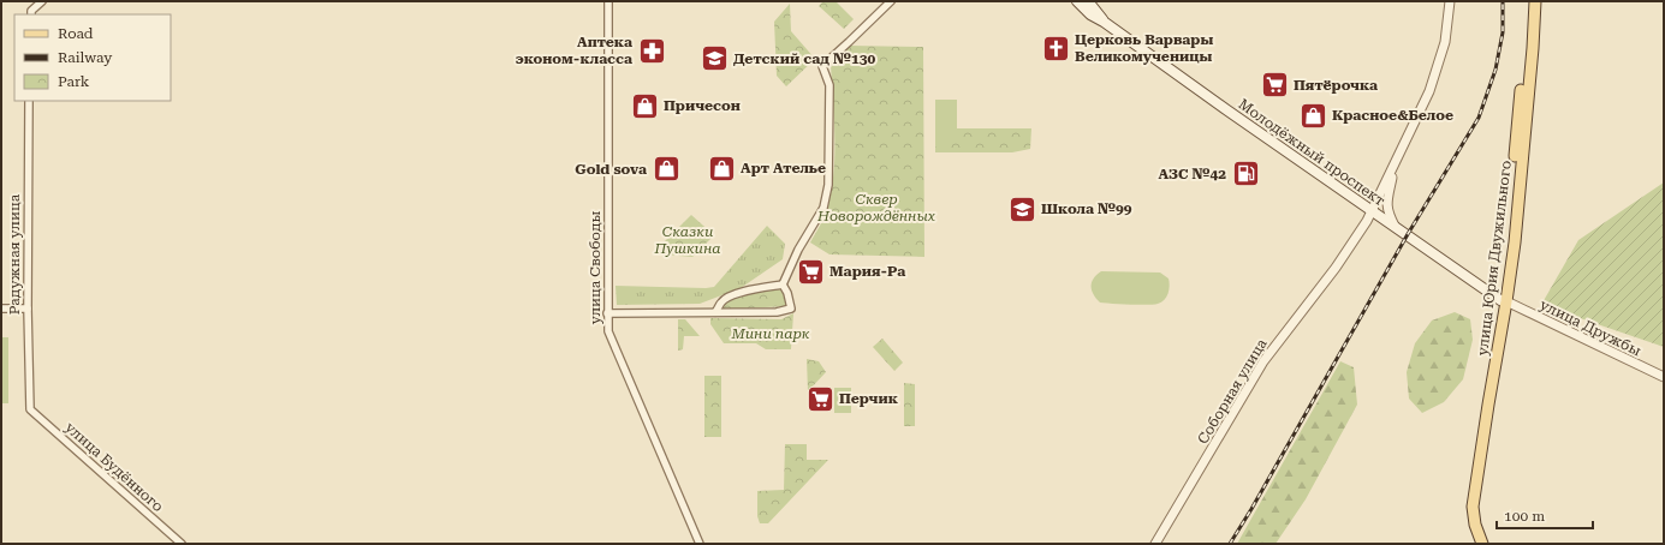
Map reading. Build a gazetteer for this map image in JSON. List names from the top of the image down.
{
  "streets": {
    "main road": ["Молодёжный проспект", "улица Юрия Двужильного"],
    "street": [
      "Радужная улица",
      "улица Свободы",
      "улица Дружбы",
      "Соборная улица",
      "улица Будённого"
    ]
  },
  "crossings": [
    ["Молодёжный проспект", "улица Юрия Двужильного"],
    ["Молодёжный проспект", "улица Дружбы"],
    ["Молодёжный проспект", "Соборная улица"],
    ["Радужная улица", "улица Будённого"],
    ["улица Юрия Двужильного", "улица Дружбы"]
  ],
  "parks": ["Сквер Новорождённых", "Сказки Пушкина", "Мини парк"],
  "places": {
    "church": ["Церковь Варвары Великомученицы"],
    "pharmacy": ["Аптека эконом-класса"],
    "school or university": ["Детский сад №130", "Школа №99"],
    "supermarket": ["Пятёрочка", "Мария-Ра", "Перчик"],
    "shop": [
      "Причесон",
      "Красное&Белое",
      "Арт Ателье",
      "Gold sova"
    ],
    "fuel station": ["АЗС №42"]
  },
  "legend": ["Road", "Railway", "Park"],
  "scale_bar": "100 m"
}
